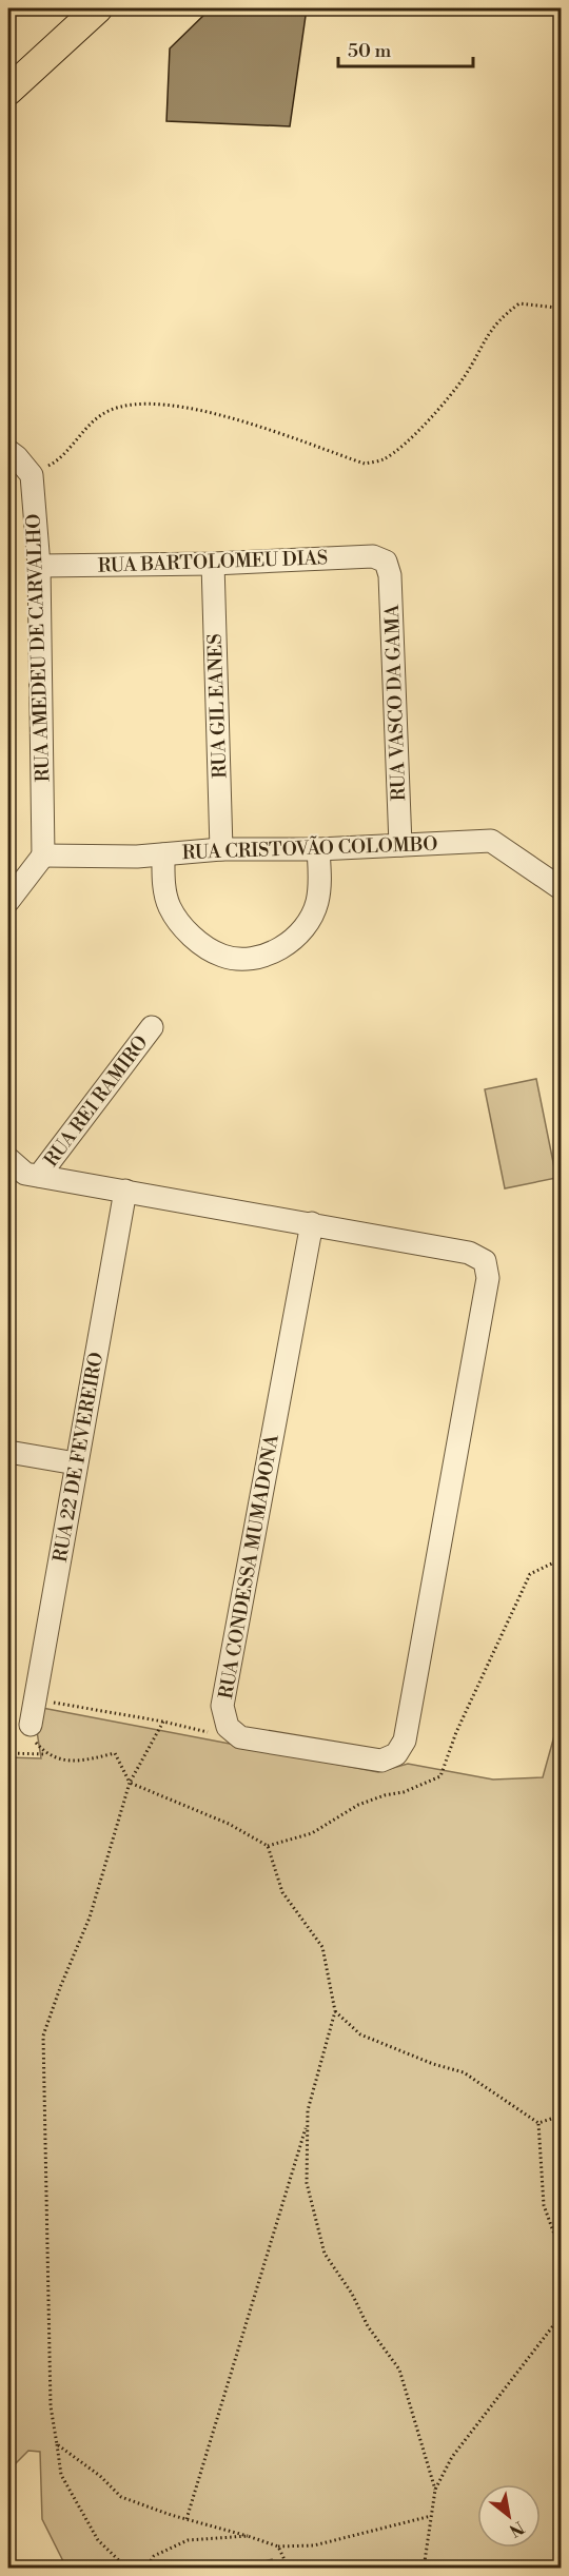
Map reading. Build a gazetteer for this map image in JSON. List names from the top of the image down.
{
  "streets": {
    "street": [
      "RUA BARTOLOMEU DIAS",
      "RUA AMEDEU DE CARVALHO",
      "RUA VASCO DA GAMA",
      "RUA GIL EANES",
      "RUA CRISTOVÃO COLOMBO",
      "RUA REI RAMIRO",
      "RUA 22 DE FEVEREIRO",
      "RUA CONDESSA MUMADONA"
    ]
  },
  "crossings": [
    ["RUA BARTOLOMEU DIAS", "RUA AMEDEU DE CARVALHO"],
    ["RUA BARTOLOMEU DIAS", "RUA VASCO DA GAMA"],
    ["RUA BARTOLOMEU DIAS", "RUA GIL EANES"],
    ["RUA AMEDEU DE CARVALHO", "RUA CRISTOVÃO COLOMBO"],
    ["RUA VASCO DA GAMA", "RUA CRISTOVÃO COLOMBO"],
    ["RUA GIL EANES", "RUA CRISTOVÃO COLOMBO"]
  ],
  "scale_bar": "50 m",
  "north": "bottom right"
}
